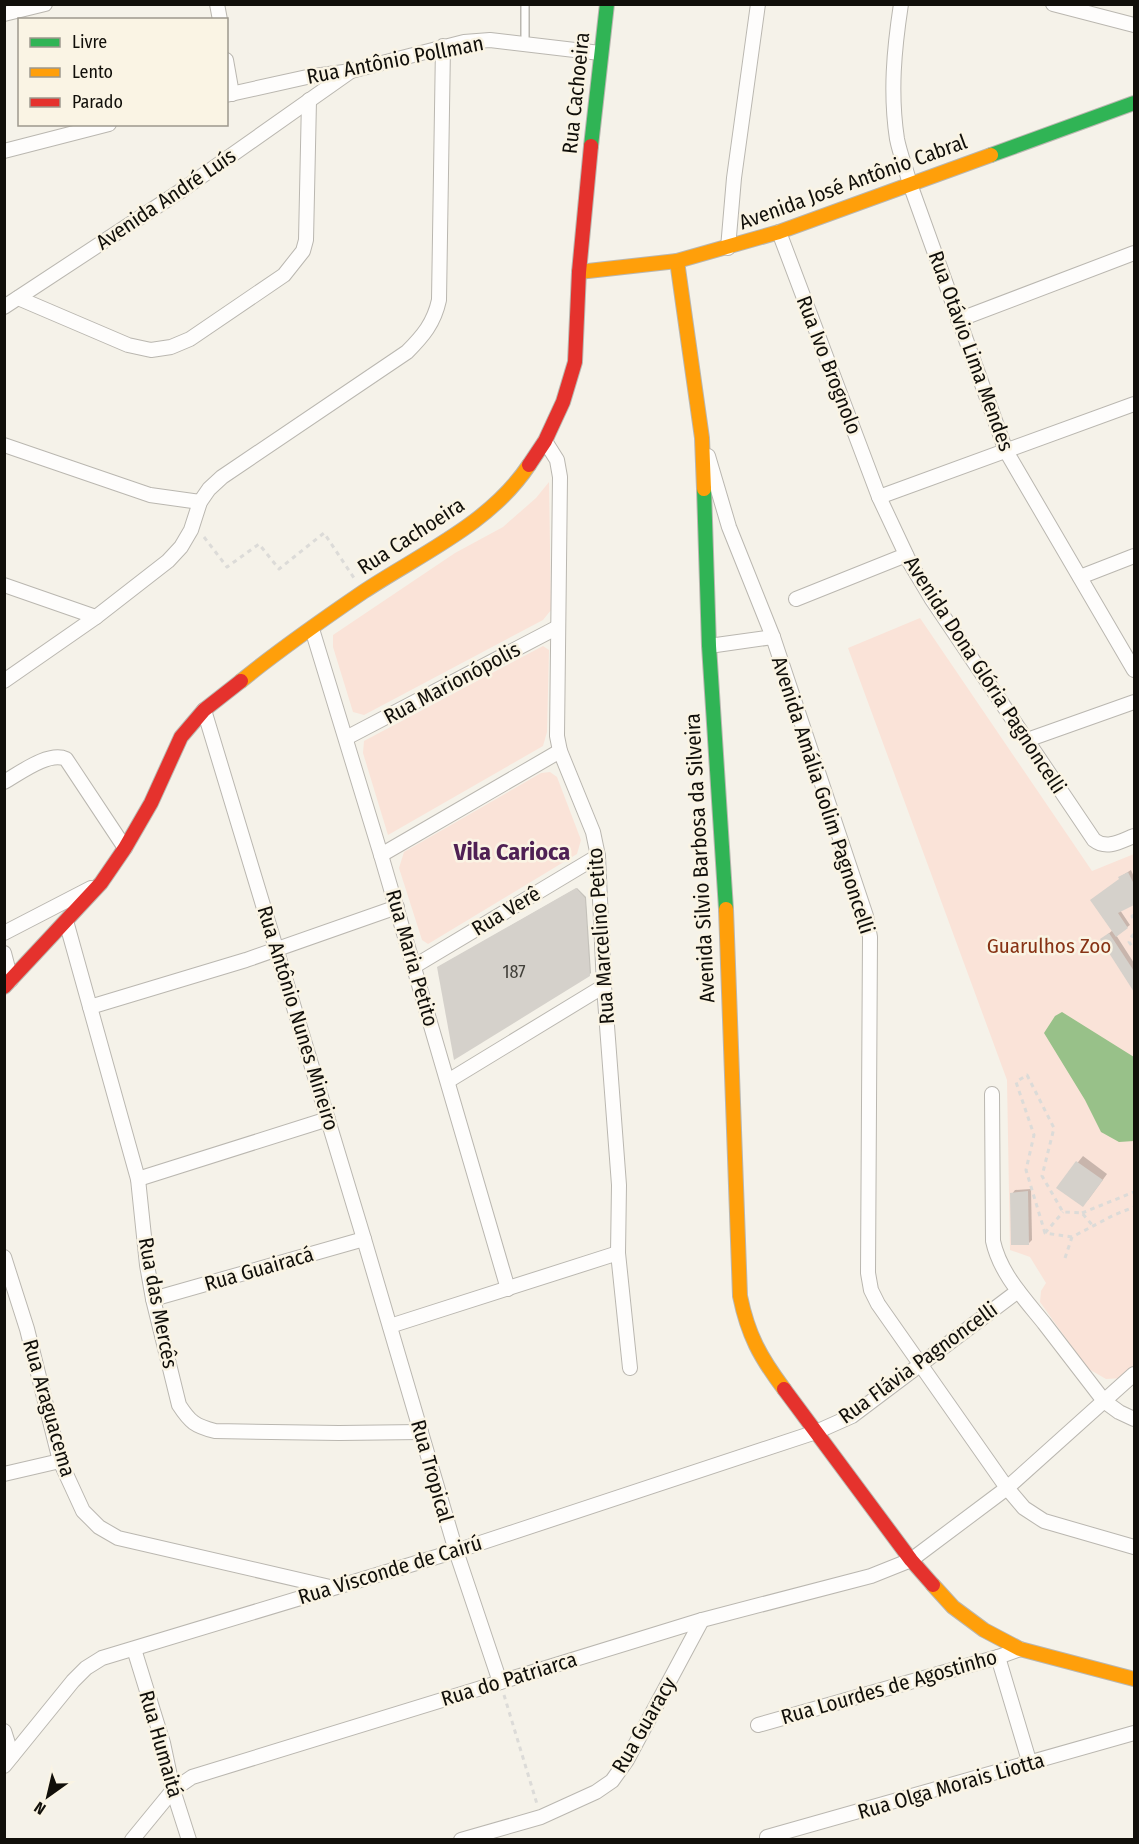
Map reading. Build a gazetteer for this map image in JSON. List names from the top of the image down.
{
  "streets": {
    "street": [
      "Rua Antônio Pollman",
      "Rua Cachoeira",
      "Avenida José Antônio Cabral",
      "Avenida André Luís",
      "Rua Otávio Lima Mendes",
      "Rua Ivo Brognolo",
      "Avenida Dona Glória Pagnoncelli",
      "Rua Marionópolis",
      "Avenida Amália Golim Pagnoncelli",
      "Avenida Silvio Barbosa da Silveira",
      "Rua Verê",
      "Rua Marcelino Petito",
      "Rua Maria Petito",
      "Rua Antônio Nunes Mineiro",
      "Rua Guairacá",
      "Rua das Mercês",
      "Rua Flávia Pagnoncelli",
      "Rua Araguacema",
      "Rua Tropical",
      "Rua Visconde de Cairú",
      "Rua do Patriarca",
      "Rua Lourdes de Agostinho",
      "Rua Guaracy",
      "Rua Humaitá",
      "Rua Olga Morais Liotta"
    ]
  },
  "crossings": [
    ["Rua Antônio Pollman", "Rua Cachoeira"],
    ["Rua Antônio Pollman", "Avenida André Luís"],
    ["Rua Cachoeira", "Avenida José Antônio Cabral"],
    ["Rua Cachoeira", "Rua Marcelino Petito"],
    ["Rua Cachoeira", "Rua Maria Petito"],
    ["Rua Cachoeira", "Rua Antônio Nunes Mineiro"],
    ["Rua Cachoeira", "Rua das Mercês"],
    ["Avenida José Antônio Cabral", "Rua Otávio Lima Mendes"],
    ["Avenida José Antônio Cabral", "Rua Ivo Brognolo"],
    ["Avenida José Antônio Cabral", "Avenida Silvio Barbosa da Silveira"],
    ["Rua Ivo Brognolo", "Avenida Dona Glória Pagnoncelli"],
    ["Rua Marionópolis", "Rua Marcelino Petito"],
    ["Rua Marionópolis", "Rua Maria Petito"],
    ["Avenida Amália Golim Pagnoncelli", "Avenida Silvio Barbosa da Silveira"],
    ["Avenida Amália Golim Pagnoncelli", "Rua Flávia Pagnoncelli"],
    ["Avenida Amália Golim Pagnoncelli", "Rua do Patriarca"],
    ["Avenida Silvio Barbosa da Silveira", "Rua Flávia Pagnoncelli"],
    ["Avenida Silvio Barbosa da Silveira", "Rua Visconde de Cairú"],
    ["Avenida Silvio Barbosa da Silveira", "Rua do Patriarca"],
    ["Avenida Silvio Barbosa da Silveira", "Rua Lourdes de Agostinho"],
    ["Rua Verê", "Rua Marcelino Petito"],
    ["Rua Verê", "Rua Maria Petito"],
    ["Rua Antônio Nunes Mineiro", "Rua Guairacá"],
    ["Rua Antônio Nunes Mineiro", "Rua Tropical"],
    ["Rua Guairacá", "Rua das Mercês"],
    ["Rua das Mercês", "Rua Tropical"],
    ["Rua Flávia Pagnoncelli", "Rua Visconde de Cairú"],
    ["Rua Araguacema", "Rua Visconde de Cairú"],
    ["Rua Tropical", "Rua Visconde de Cairú"],
    ["Rua Tropical", "Rua do Patriarca"],
    ["Rua Visconde de Cairú", "Rua Humaitá"],
    ["Rua do Patriarca", "Rua Guaracy"],
    ["Rua do Patriarca", "Rua Humaitá"]
  ],
  "districts": ["Vila Carioca"],
  "parks": ["Guarulhos Zoo"],
  "house_numbers": ["187"],
  "legend": ["Livre", "Lento", "Parado"],
  "north": "bottom left"
}
